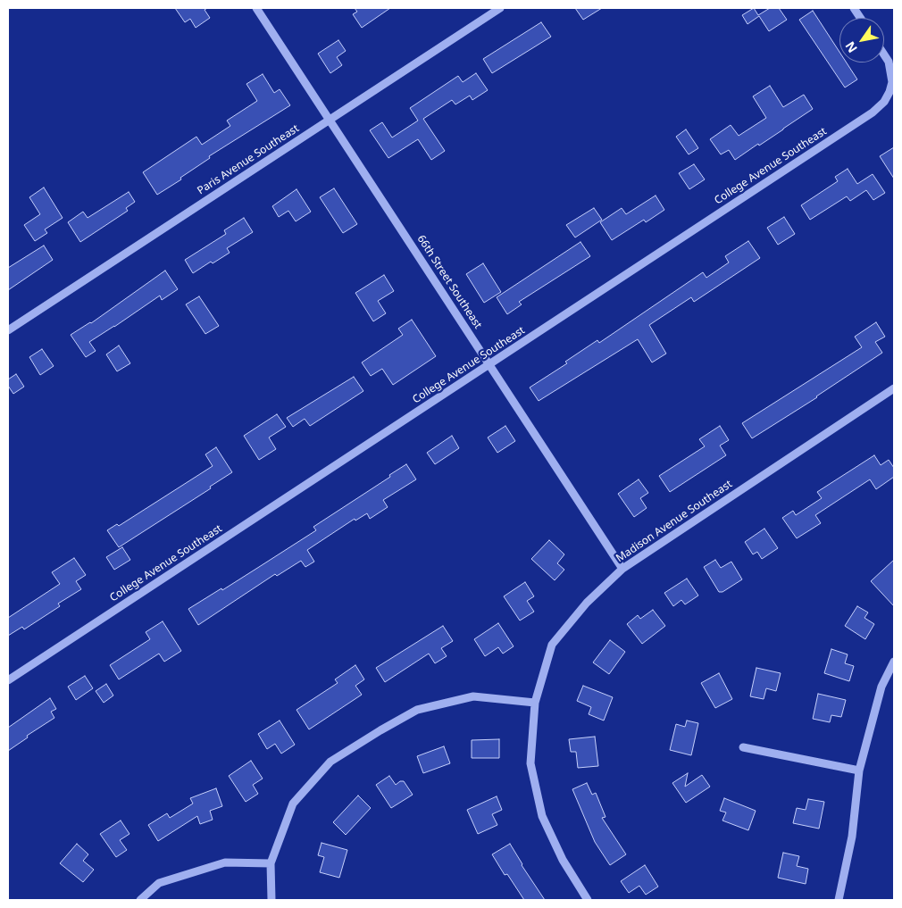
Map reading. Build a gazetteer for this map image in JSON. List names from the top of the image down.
{
  "streets": {
    "street": [
      "Paris Avenue Southeast",
      "College Avenue Southeast",
      "66th Street Southeast",
      "Madison Avenue Southeast"
    ]
  },
  "crossings": [
    ["Paris Avenue Southeast", "66th Street Southeast"],
    ["College Avenue Southeast", "66th Street Southeast"],
    ["66th Street Southeast", "Madison Avenue Southeast"]
  ],
  "north": "bottom left"
}
